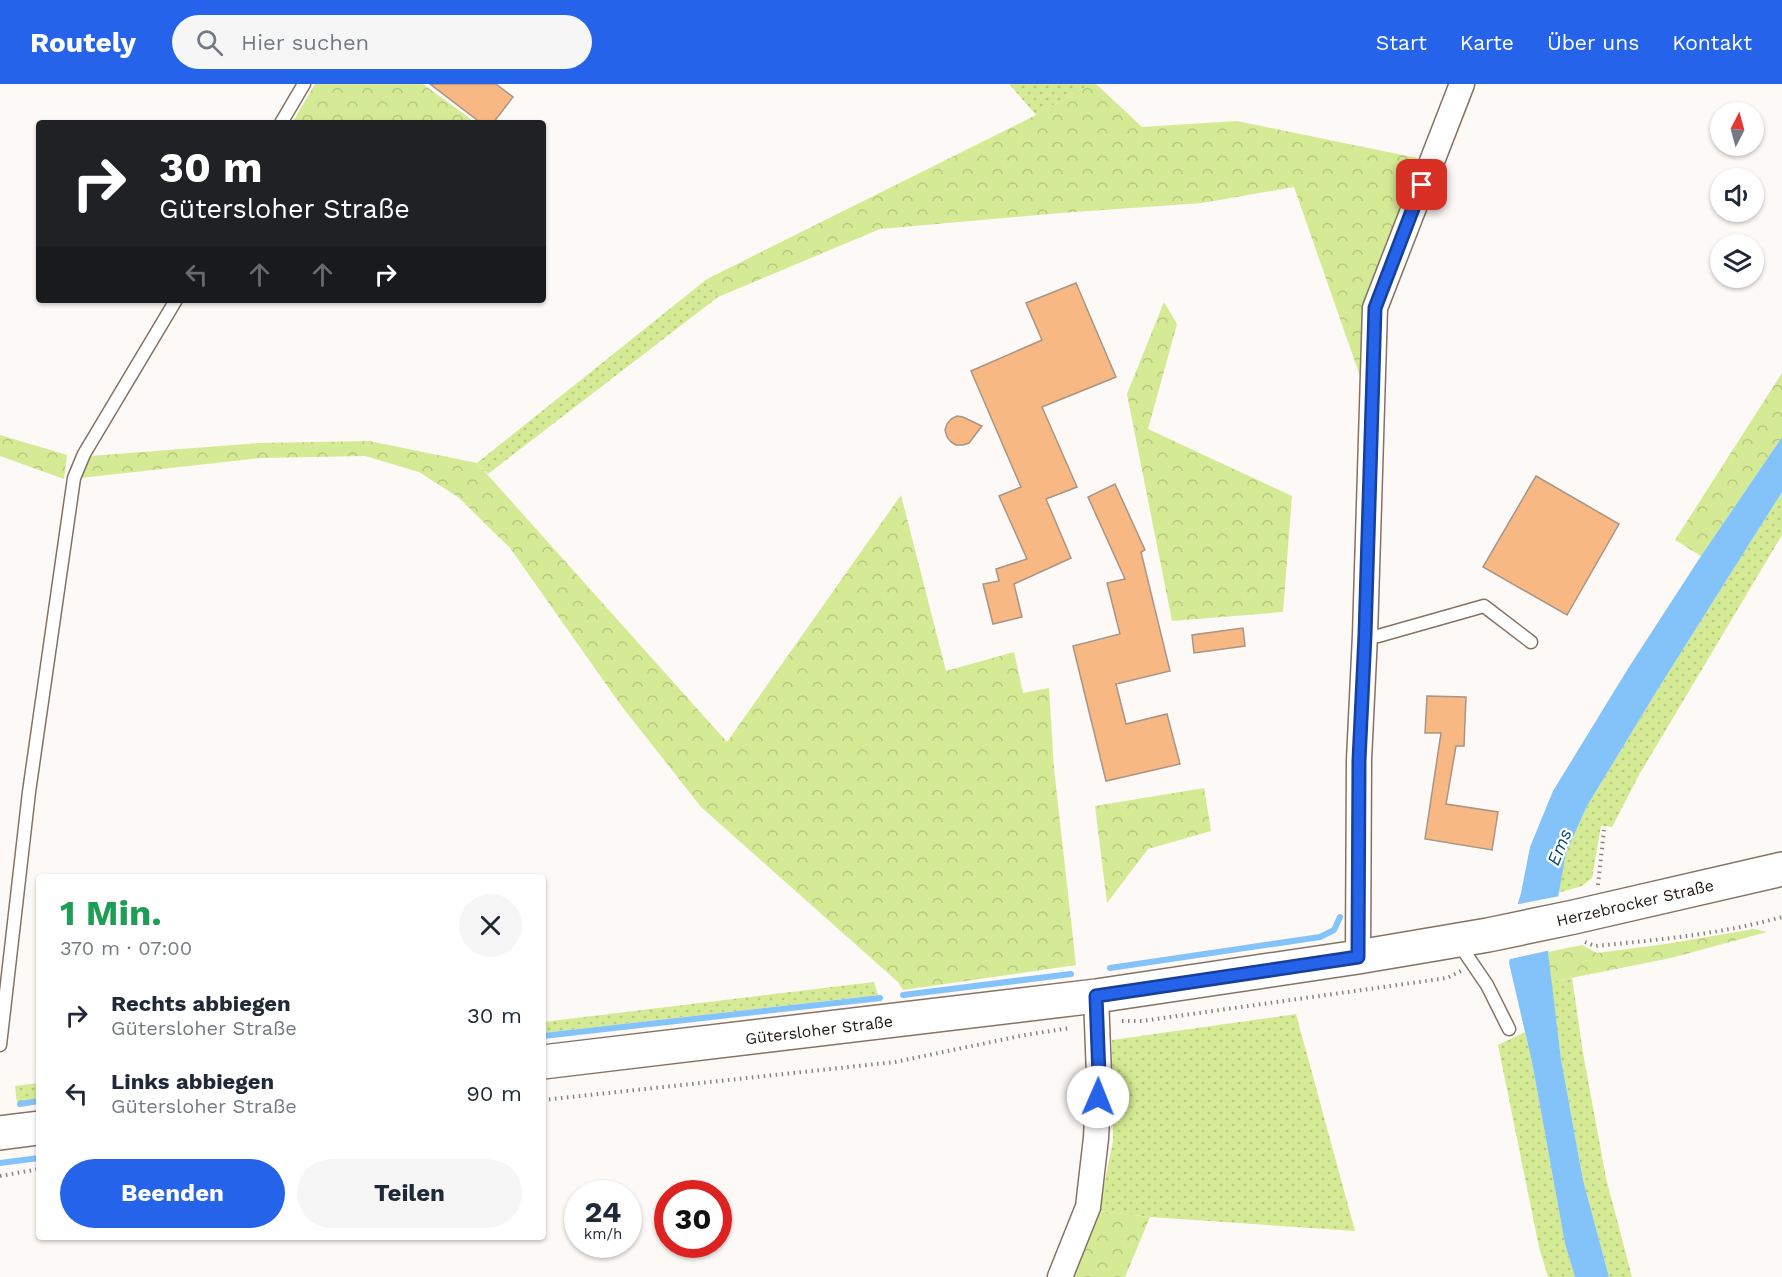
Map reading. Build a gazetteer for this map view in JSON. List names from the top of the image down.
{
  "streets": {
    "main road": ["Herzebrocker Straße", "Gütersloher Straße"]
  },
  "crossings": [
    ["Herzebrocker Straße", "Gütersloher Straße"]
  ],
  "water": ["Ems"],
  "north": "top",
  "page": {
    "header": "Routely",
    "search": "Hier suchen",
    "nav": [
      "Start",
      "Karte",
      "Über uns",
      "Kontakt"
    ],
    "turn": ["30 m", "Gütersloher Straße"],
    "heading": ["1 Min.", "370 m · 07:00"],
    "list": [
      {
        "name": "Rechts abbiegen",
        "note": "Gütersloher Straße",
        "value": "30 m"
      },
      {
        "name": "Links abbiegen",
        "note": "Gütersloher Straße",
        "value": "90 m"
      }
    ],
    "buttons": ["Beenden", "Teilen"],
    "speed": "24 km/h",
    "limit": "30"
  }
}
